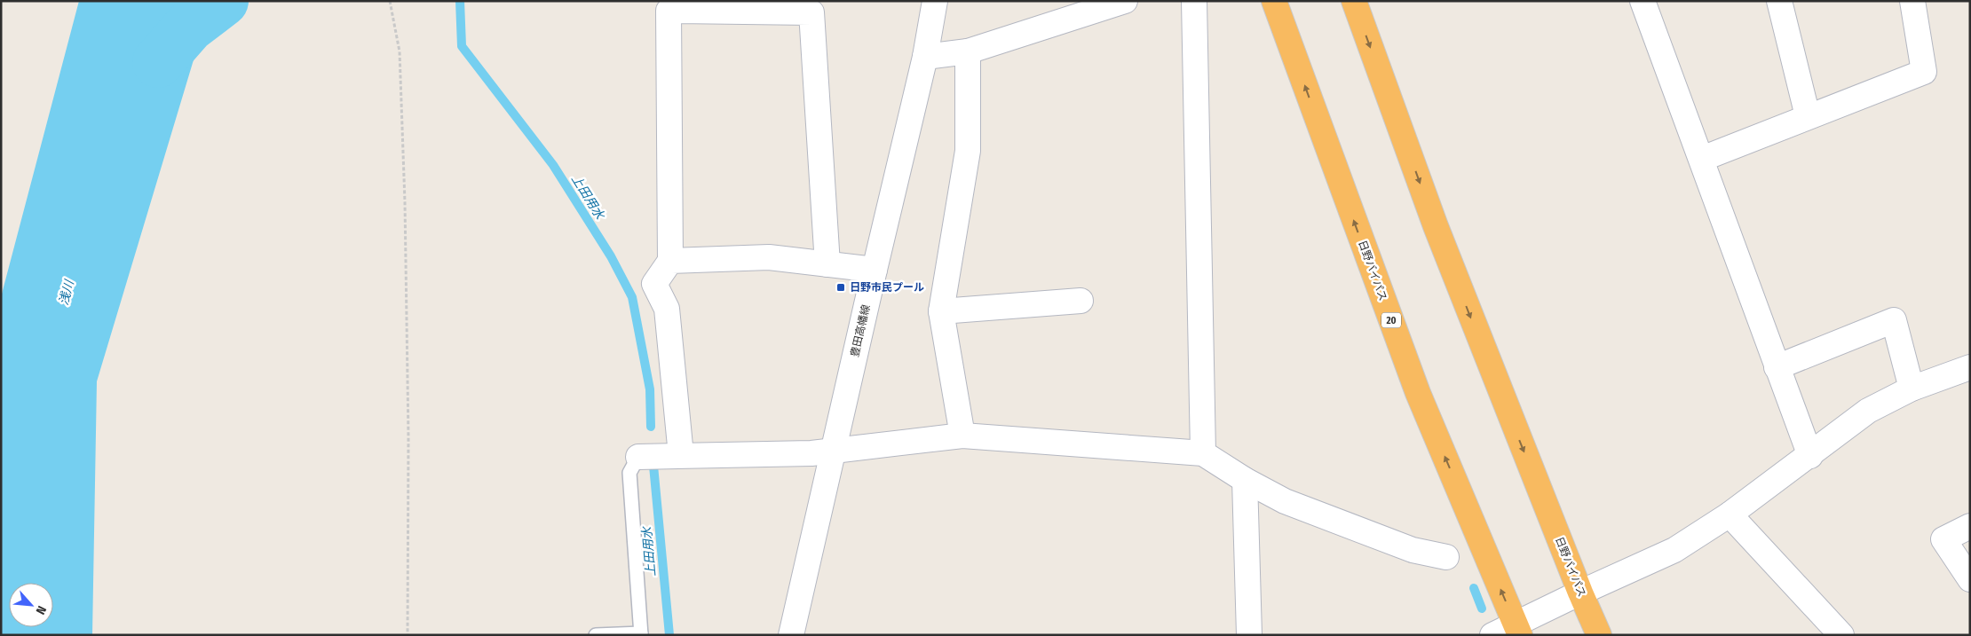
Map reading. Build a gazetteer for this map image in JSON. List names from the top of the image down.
{
  "streets": {
    "highway": ["日野バイパス", "20"],
    "street": ["豊田高幡線"]
  },
  "water": ["上田用水", "浅川"],
  "places": {
    "transit": ["日野市民プール"]
  },
  "north": "bottom right"
}
